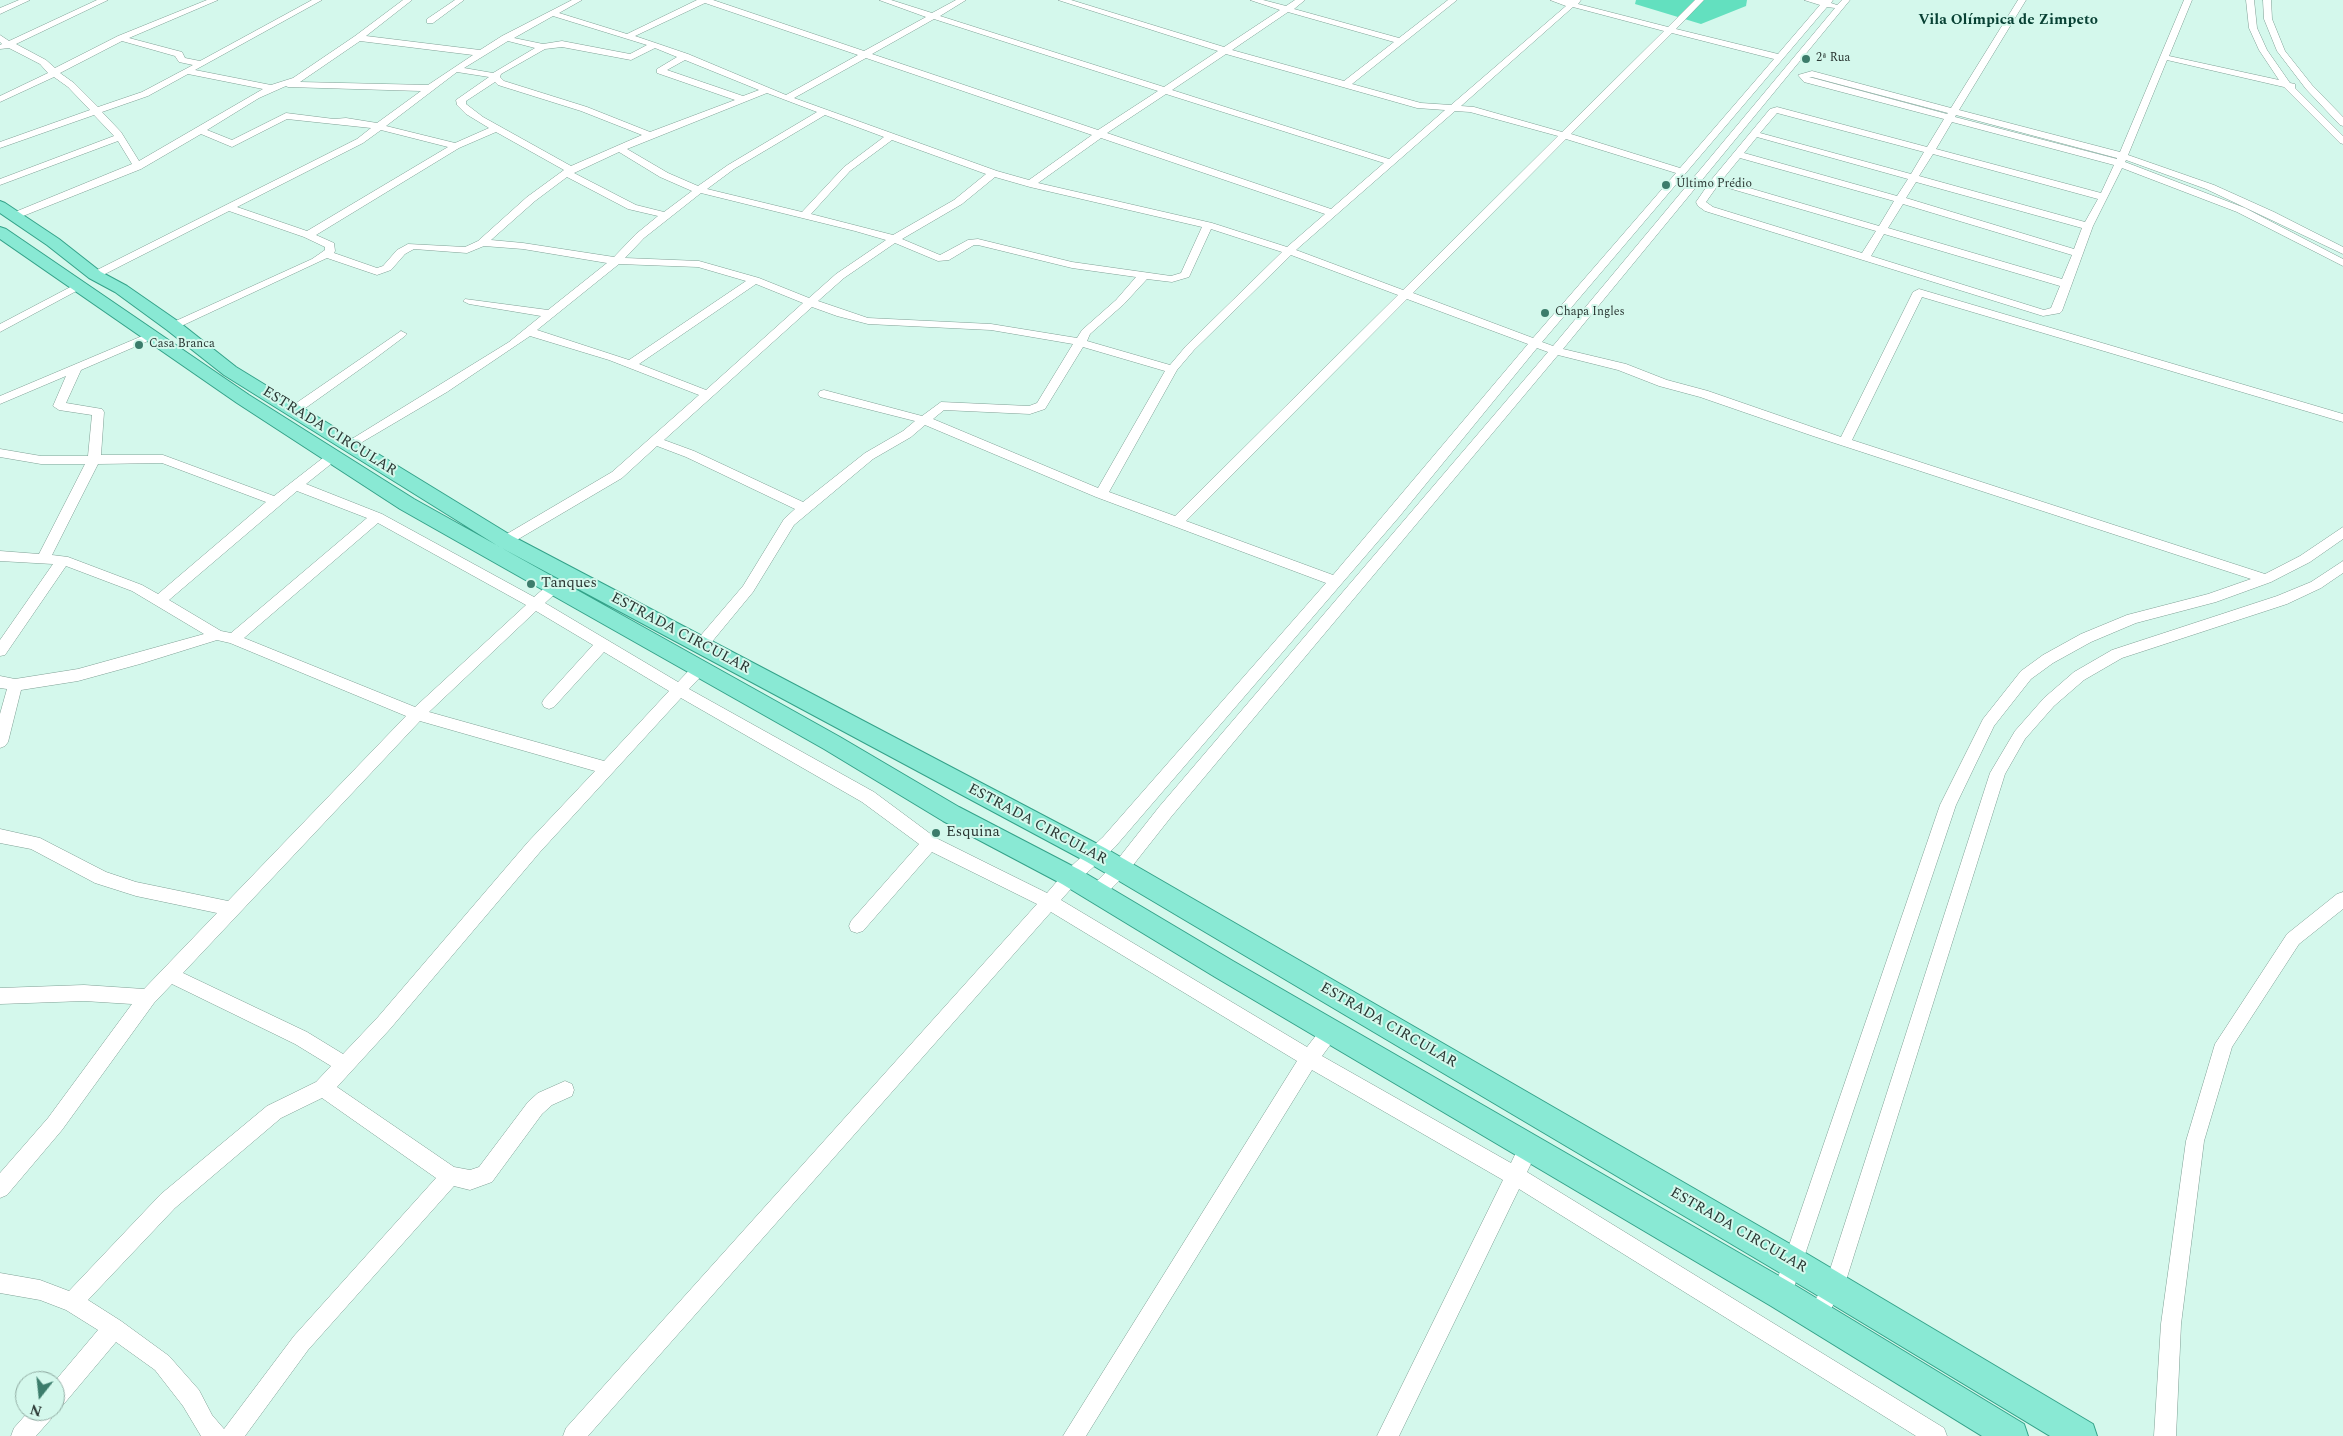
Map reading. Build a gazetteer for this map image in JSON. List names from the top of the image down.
{
  "streets": {
    "main road": ["ESTRADA CIRCULAR"]
  },
  "districts": ["Vila Olímpica de Zimpeto"],
  "places": [
    "2ª Rua",
    "Último Prédio",
    "Chapa Ingles",
    "Casa Branca",
    "Tanques",
    "Esquina"
  ],
  "north": "bottom"
}
